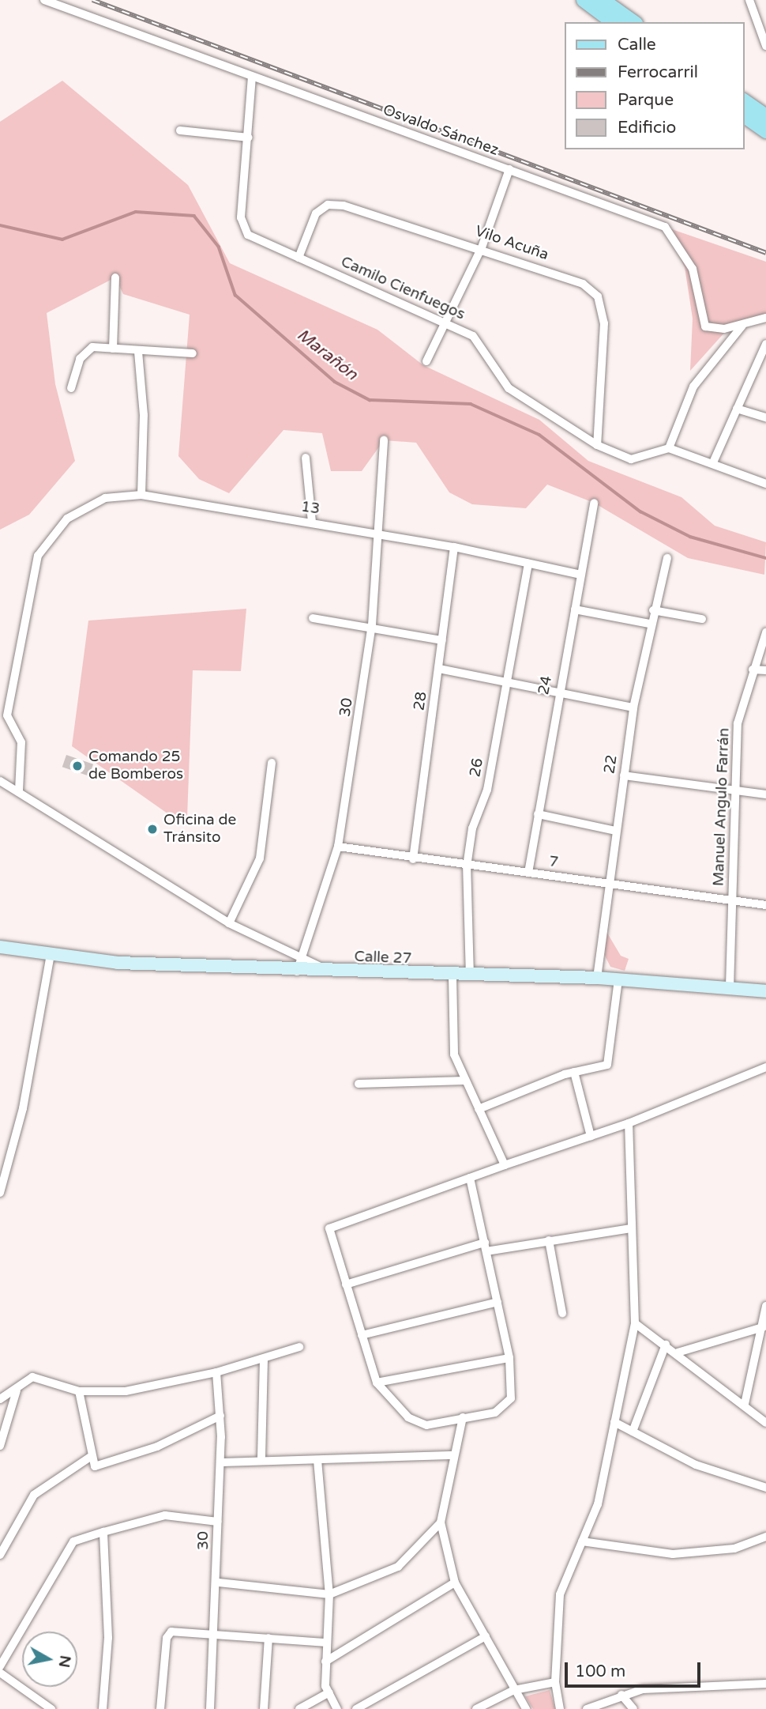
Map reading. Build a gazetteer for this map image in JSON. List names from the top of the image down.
{
  "streets": {
    "main road": ["Calle 27"],
    "street": [
      "Osvaldo Sánchez",
      "Vilo Acuña",
      "Camilo Cienfuegos",
      "13",
      "24",
      "28",
      "30",
      "22",
      "26",
      "Manuel Angulo Farrán",
      "7"
    ]
  },
  "crossings": [
    ["Vilo Acuña", "Camilo Cienfuegos"],
    ["13", "24"],
    ["13", "28"],
    ["13", "30"],
    ["13", "26"],
    ["24", "7"],
    ["28", "7"],
    ["30", "7"],
    ["30", "Calle 27"],
    ["22", "7"],
    ["22", "Calle 27"],
    ["26", "7"],
    ["26", "Calle 27"],
    ["Manuel Angulo Farrán", "7"],
    ["Manuel Angulo Farrán", "Calle 27"]
  ],
  "water": ["Marañón"],
  "places": ["Comando 25 de Bomberos", "Oficina de Tránsito"],
  "legend": [
    "Calle",
    "Ferrocarril",
    "Parque",
    "Edificio"
  ],
  "scale_bar": "100 m",
  "north": "right"
}
